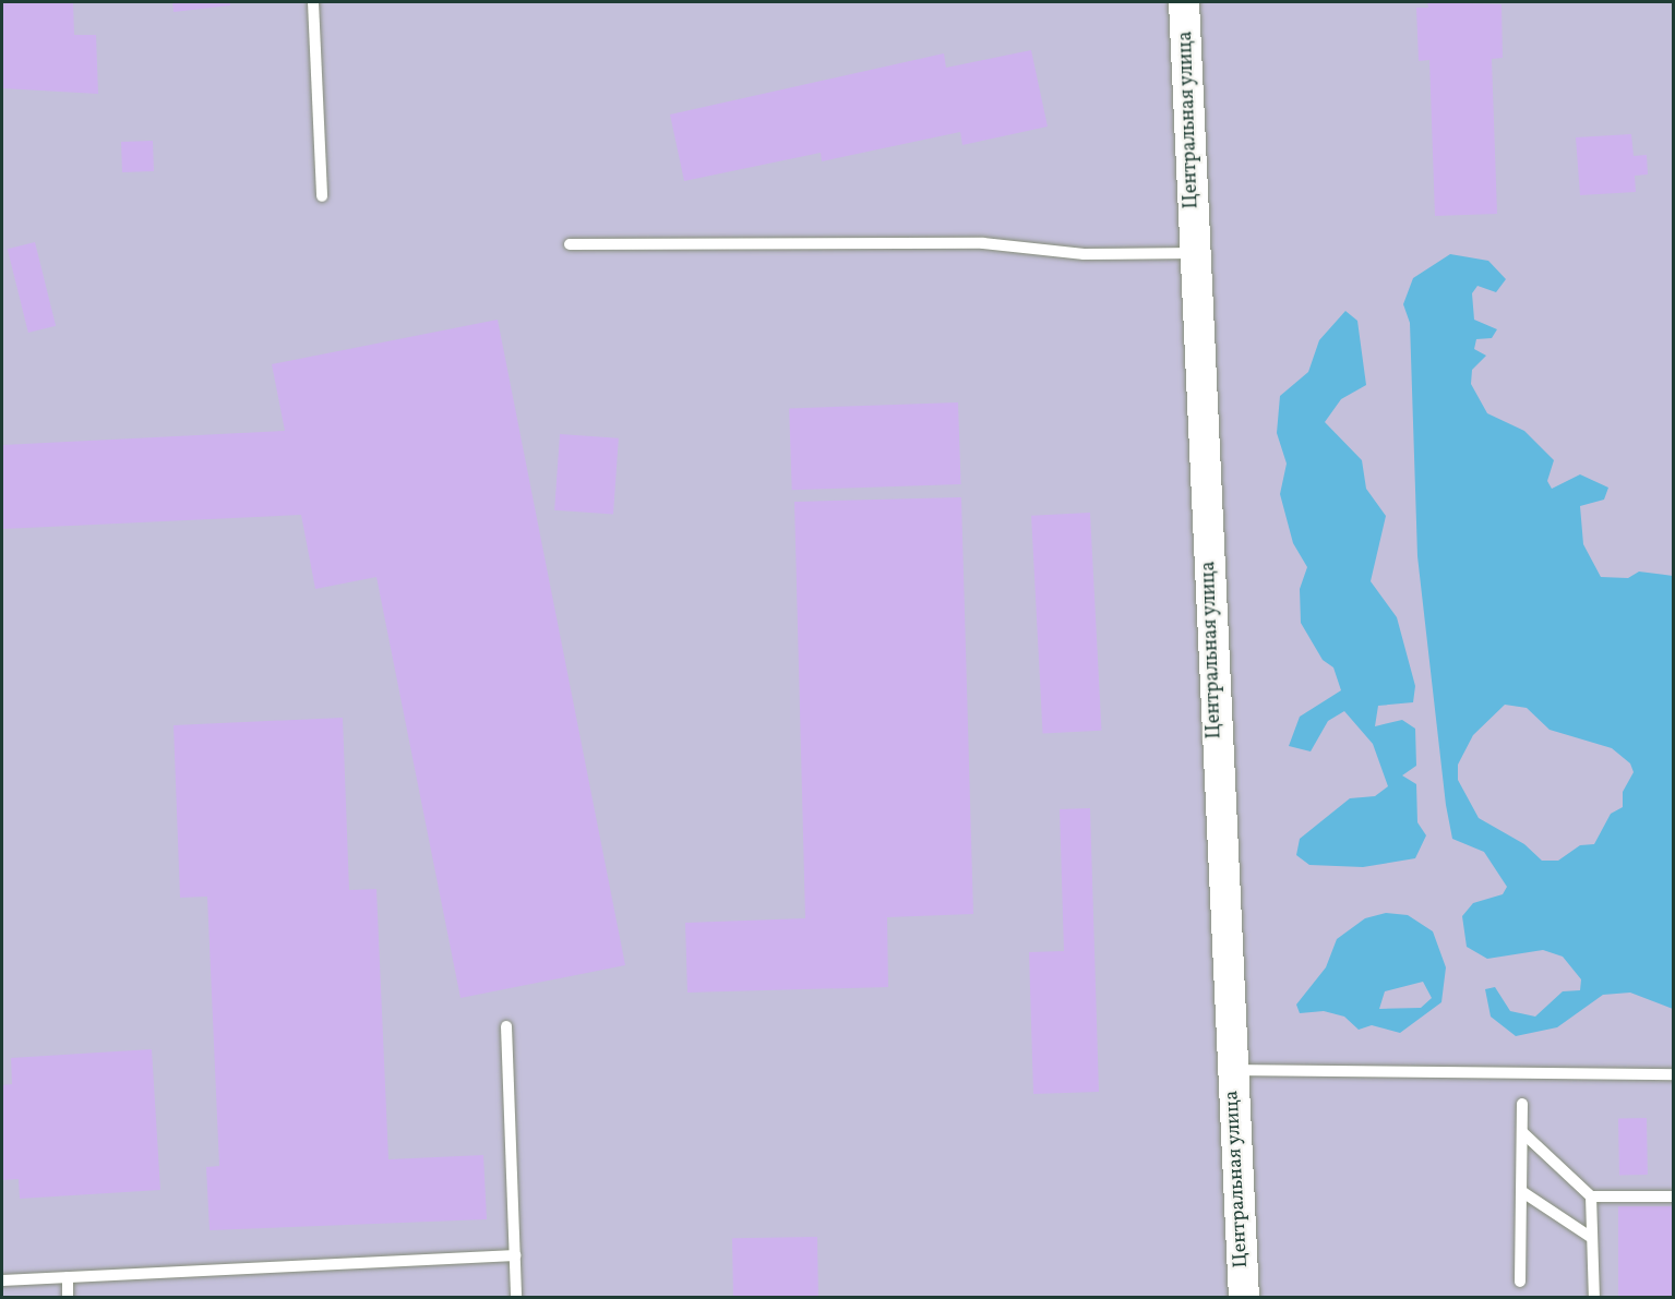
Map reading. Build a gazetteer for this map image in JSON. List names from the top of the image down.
{
  "streets": {
    "street": ["Центральная улица"]
  }
}
